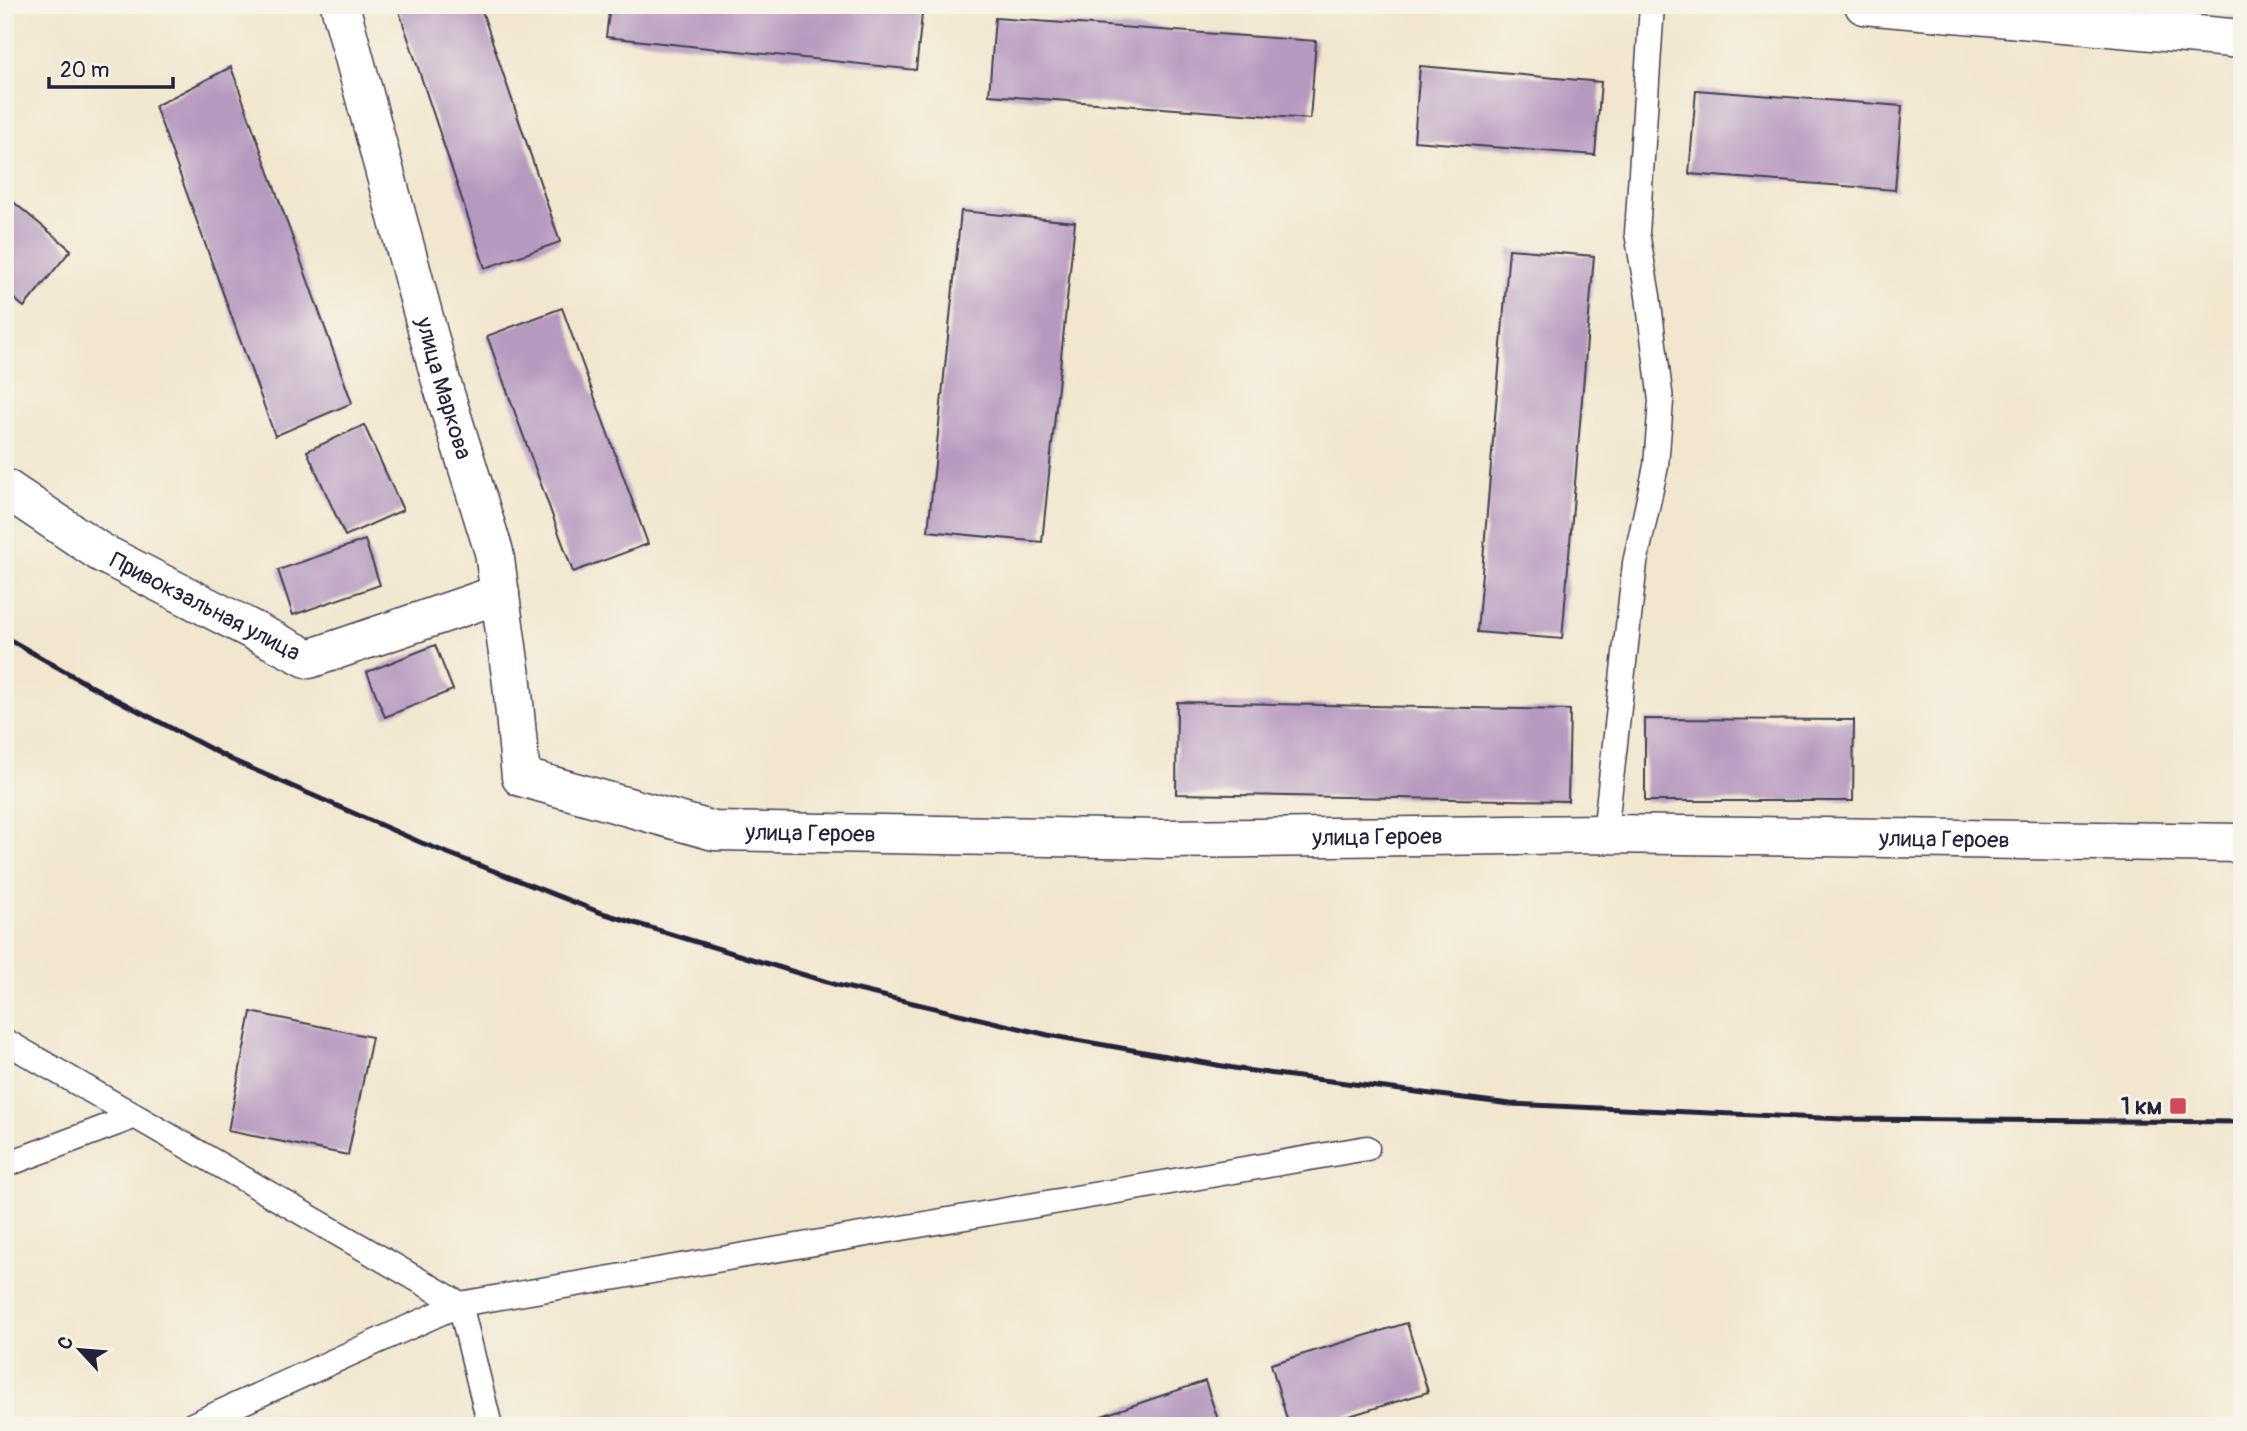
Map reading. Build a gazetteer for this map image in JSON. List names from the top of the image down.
{
  "streets": {
    "street": ["улица Маркова", "Привокзальная улица", "улица Героев"]
  },
  "crossings": [
    ["улица Маркова", "Привокзальная улица"],
    ["улица Маркова", "улица Героев"]
  ],
  "places": {
    "transit": ["1 км"]
  },
  "scale_bar": "20 m",
  "north": "top left"
}
